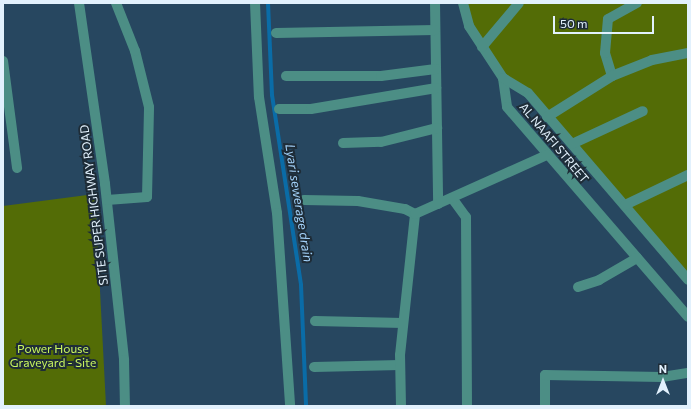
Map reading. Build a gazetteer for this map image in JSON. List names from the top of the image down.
{
  "streets": {
    "street": ["AL NAAFI STREET", "SITE SUPER HIGHWAY ROAD"]
  },
  "water": ["Lyari sewerage drain"],
  "parks": ["Power House Graveyard - Site"],
  "scale_bar": "50 m",
  "north": "top"
}
